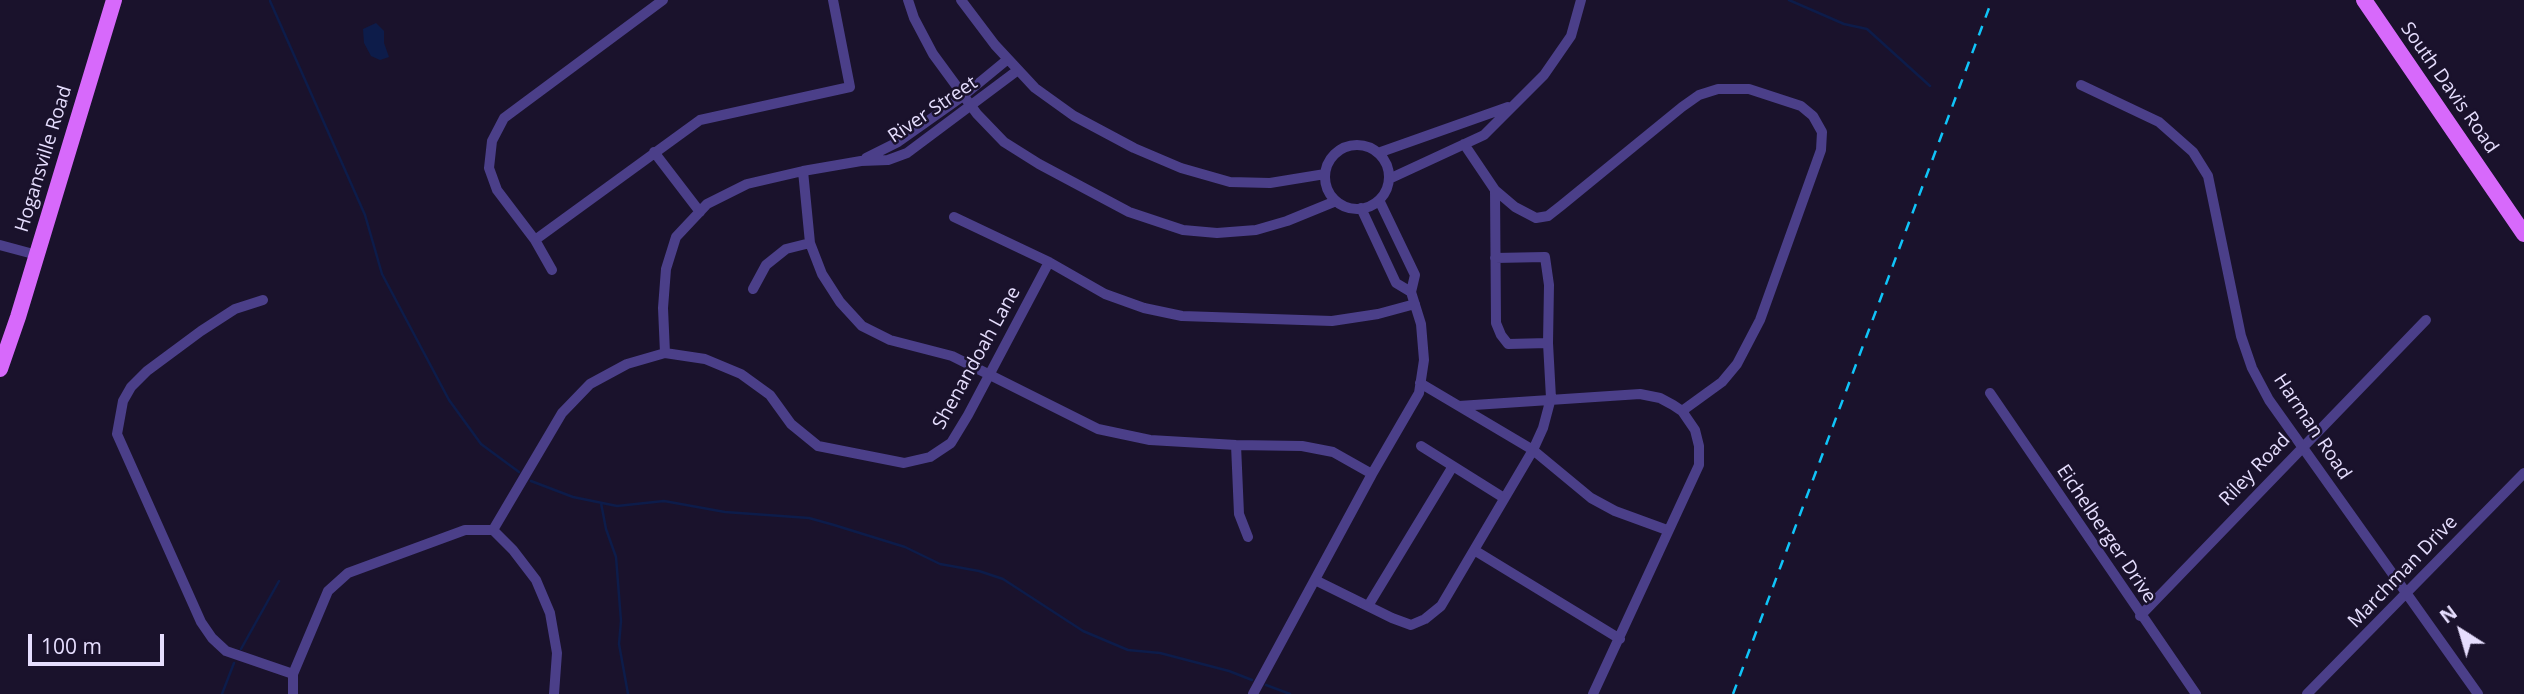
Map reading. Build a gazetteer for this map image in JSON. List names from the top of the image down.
{
  "streets": {
    "main road": ["South Davis Road", "Hogansville Road"],
    "street": [
      "River Street",
      "Shenandoah Lane",
      "Harman Road",
      "Riley Road",
      "Eichelberger Drive",
      "Marchman Drive"
    ]
  },
  "crossings": [
    ["River Street", "Shenandoah Lane"],
    ["Harman Road", "Riley Road"],
    ["Harman Road", "Marchman Drive"],
    ["Riley Road", "Eichelberger Drive"]
  ],
  "scale_bar": "100 m",
  "north": "top left"
}
